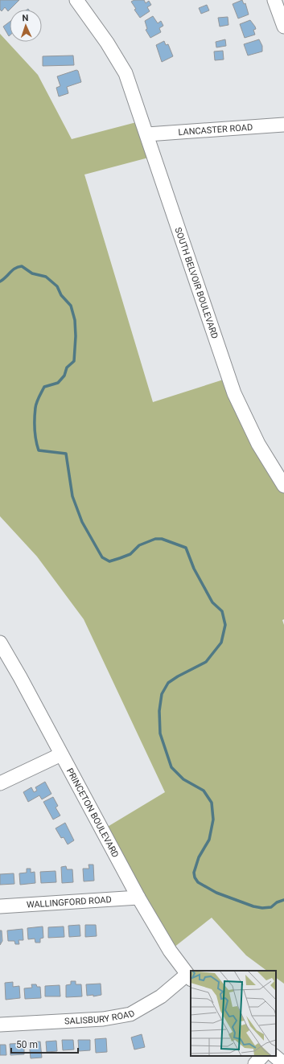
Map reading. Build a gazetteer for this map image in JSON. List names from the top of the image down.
{
  "streets": {
    "street": [
      "LANCASTER ROAD",
      "SOUTH BELVOIR BOULEVARD",
      "PRINCETON BOULEVARD",
      "WALLINGFORD ROAD",
      "SALISBURY ROAD"
    ]
  },
  "crossings": [
    ["LANCASTER ROAD", "SOUTH BELVOIR BOULEVARD"],
    ["PRINCETON BOULEVARD", "WALLINGFORD ROAD"],
    ["PRINCETON BOULEVARD", "SALISBURY ROAD"]
  ],
  "scale_bar": "50 m",
  "north": "top"
}
